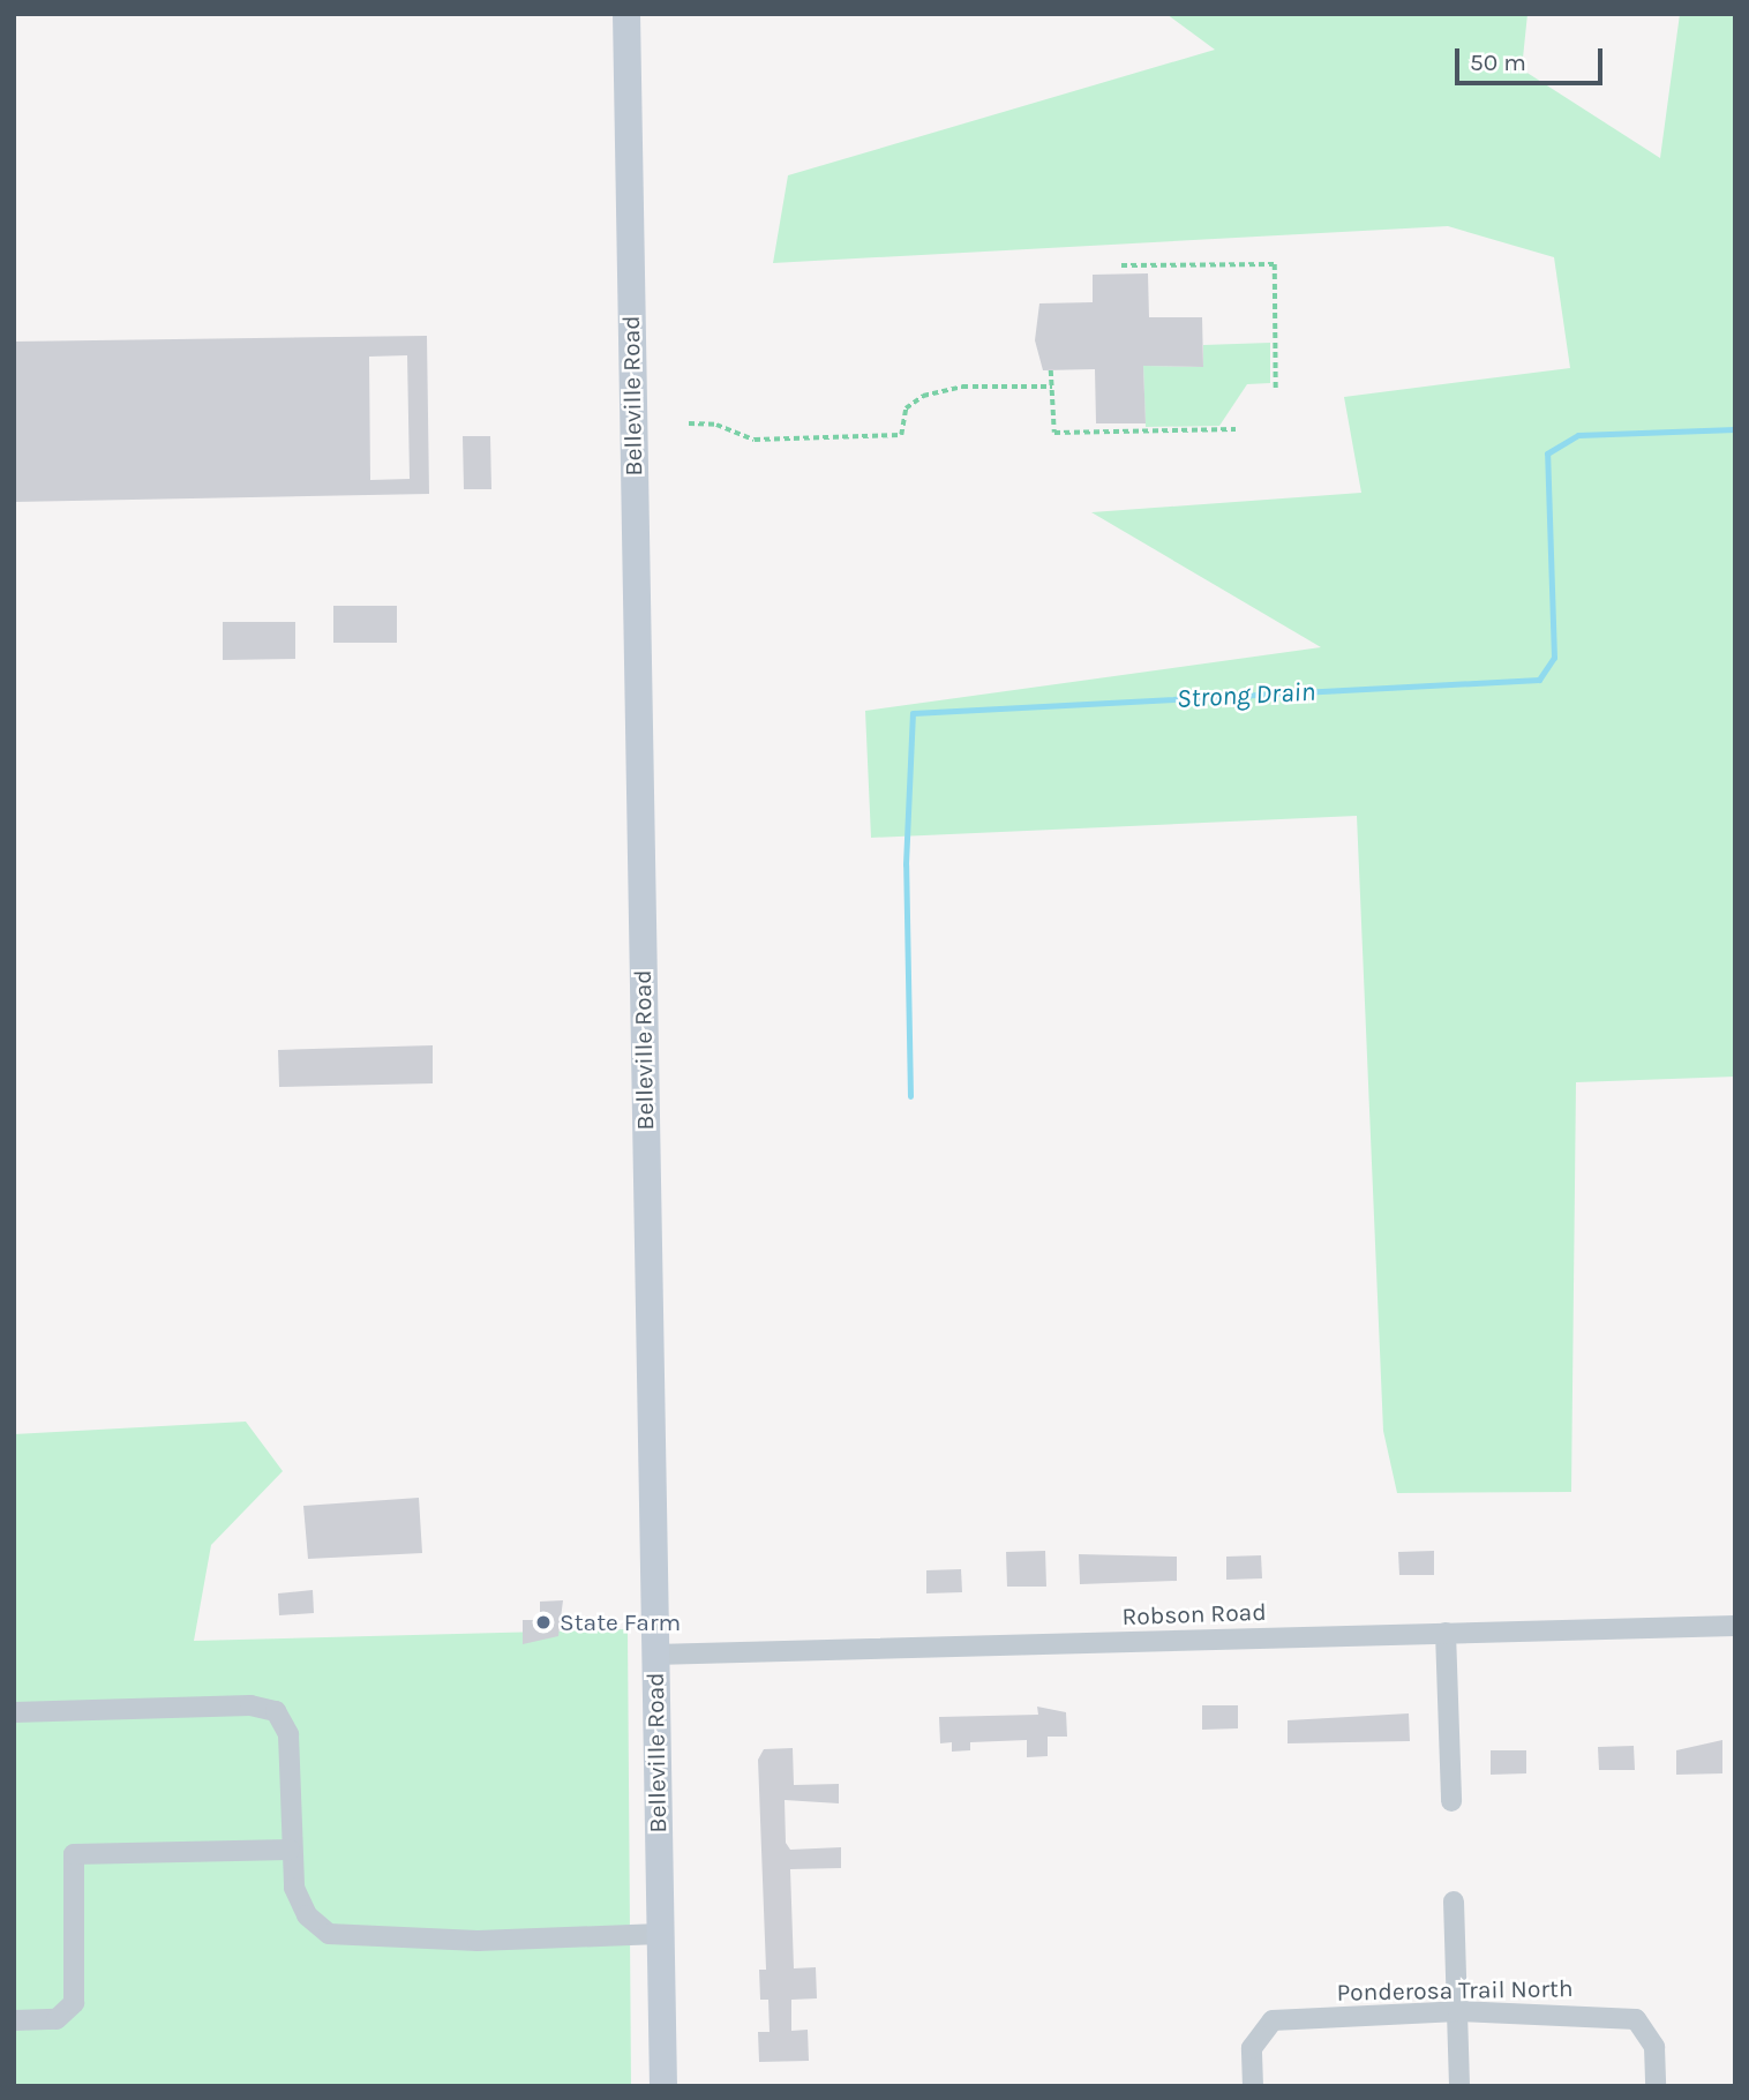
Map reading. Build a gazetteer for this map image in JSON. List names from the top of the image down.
{
  "streets": {
    "main road": ["Belleville Road"],
    "street": ["Robson Road", "Ponderosa Trail North"]
  },
  "crossings": [
    ["Belleville Road", "Robson Road"]
  ],
  "water": ["Strong Drain"],
  "places": ["State Farm"],
  "scale_bar": "50 m"
}
